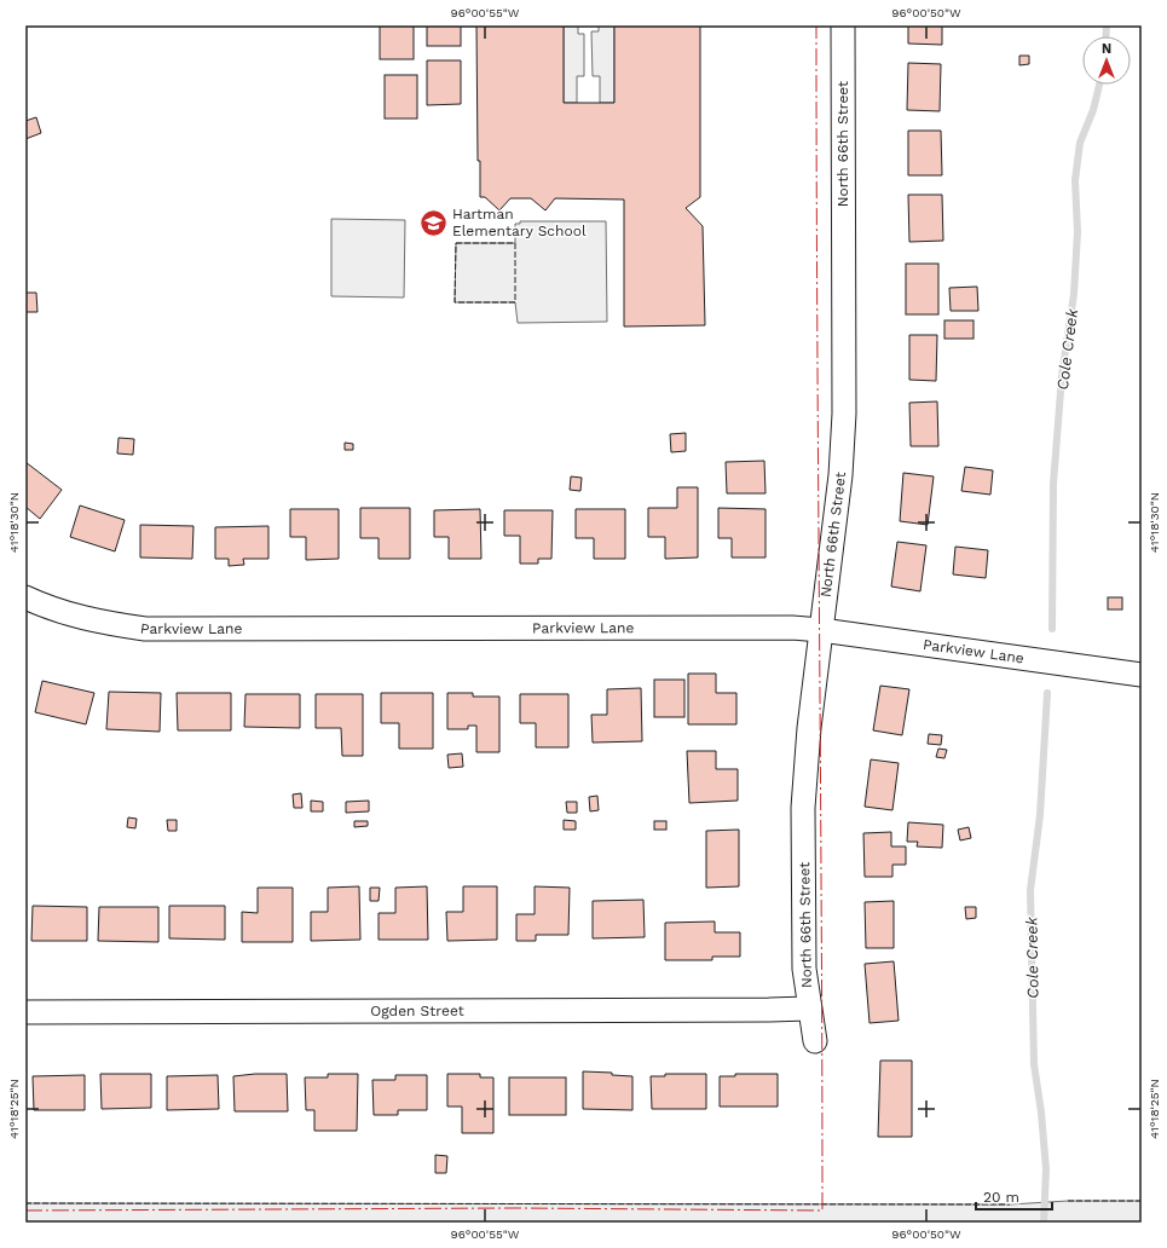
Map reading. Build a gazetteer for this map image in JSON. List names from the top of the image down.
{
  "streets": {
    "street": ["North 66th Street", "Parkview Lane", "Ogden Street"]
  },
  "crossings": [
    ["North 66th Street", "Parkview Lane"],
    ["North 66th Street", "Ogden Street"]
  ],
  "water": ["Cole Creek"],
  "places": {
    "school or university": ["Hartman Elementary School"]
  },
  "scale_bar": "20 m",
  "north": "top",
  "coordinates": [
    "96°00'55\"W",
    "96°00'50\"W",
    "41°18'30\"N",
    "41°18'25\"N"
  ]
}
